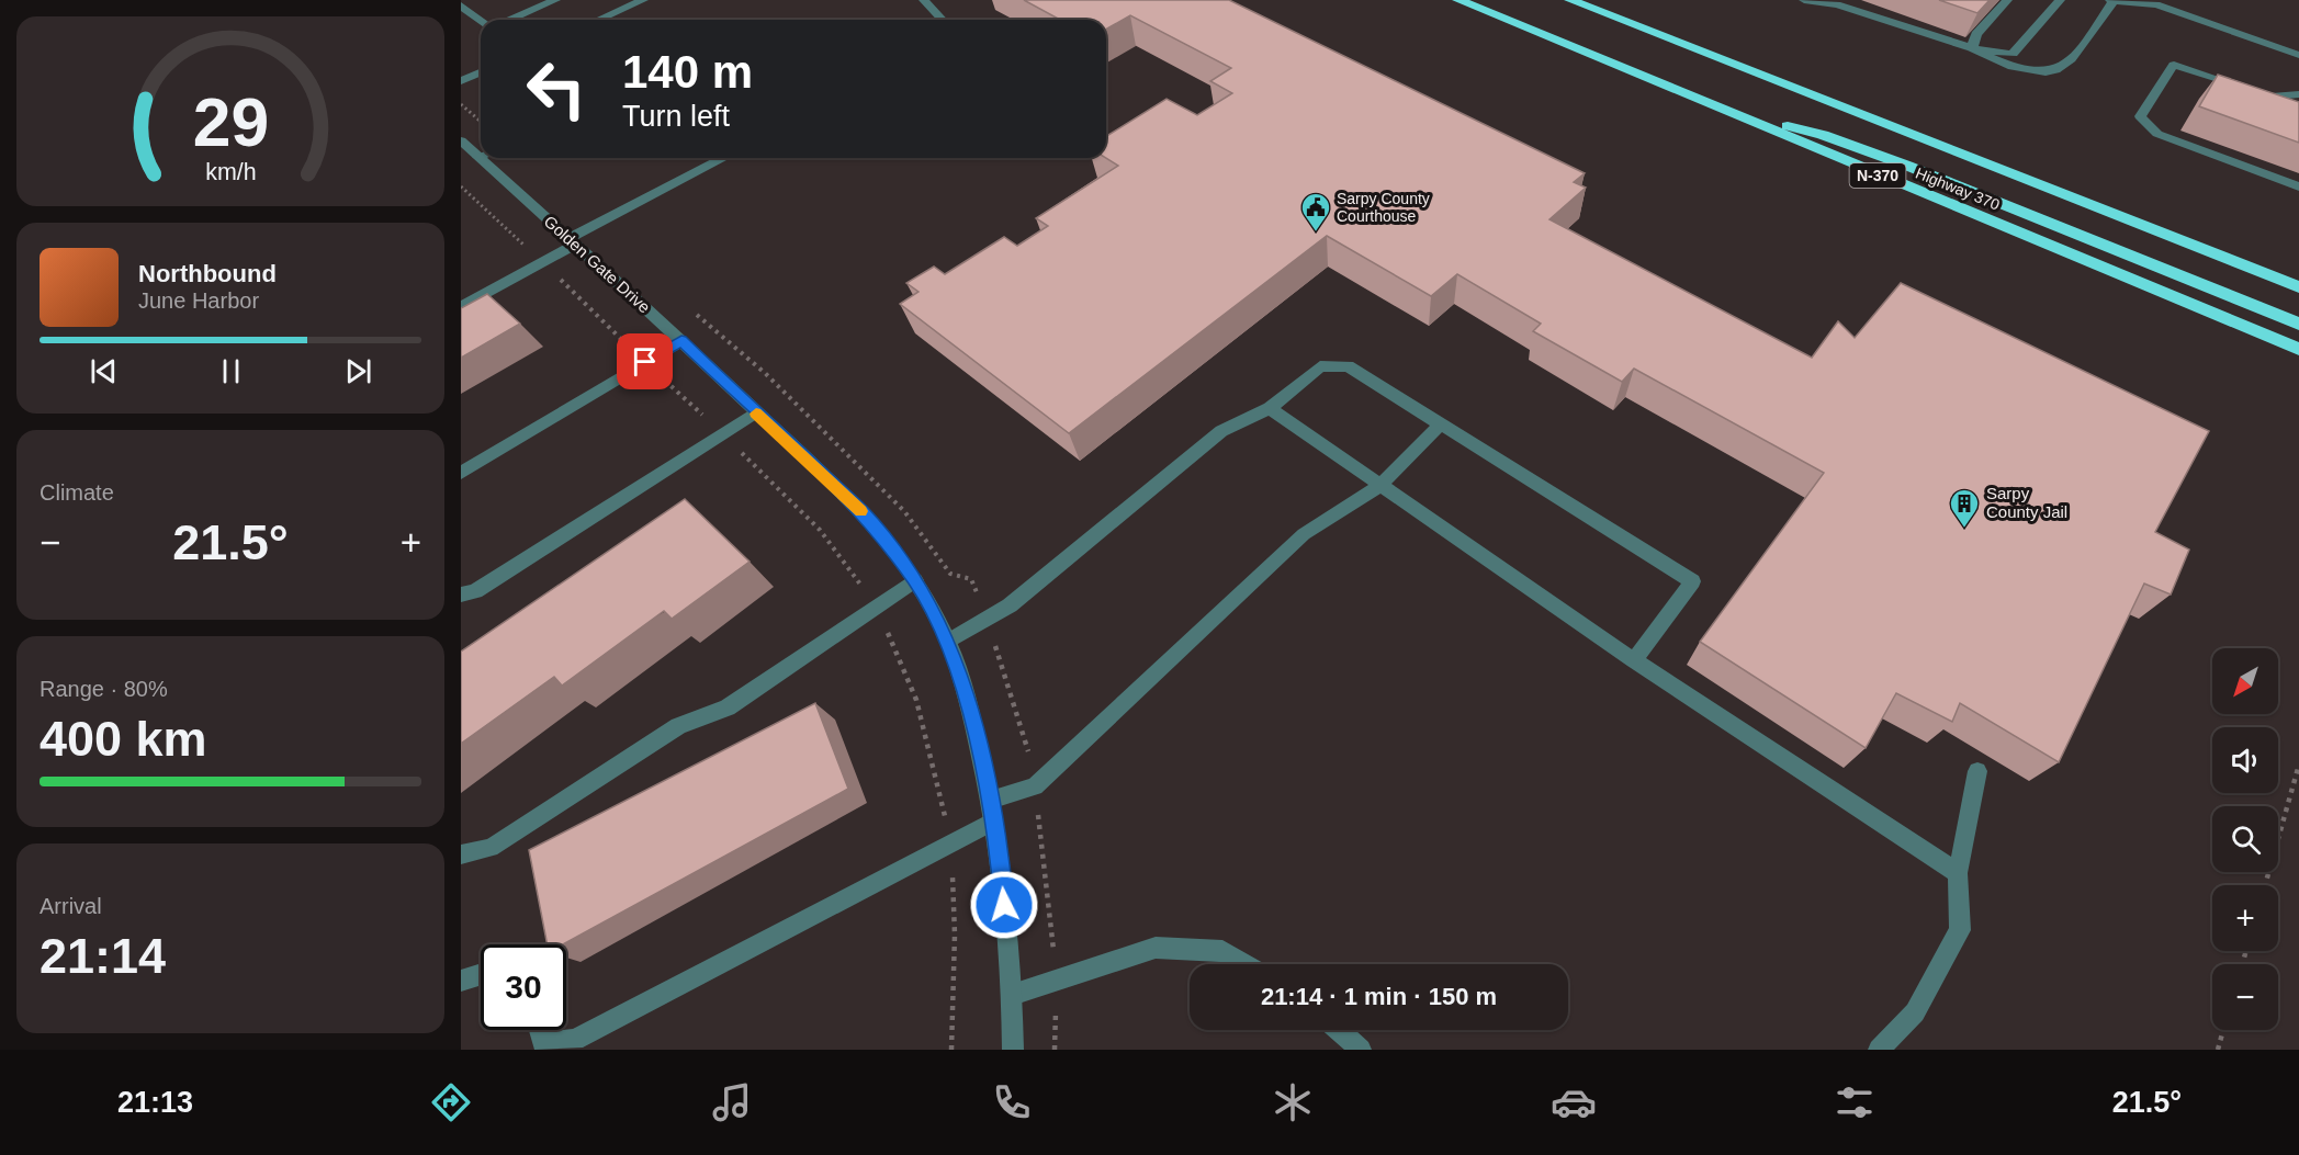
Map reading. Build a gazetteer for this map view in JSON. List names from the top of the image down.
{
  "streets": {
    "highway": ["N-370", "Highway 370"],
    "street": ["Golden Gate Drive"]
  },
  "places": {
    "public building": ["Sarpy County Courthouse"],
    "building": ["Sarpy County Jail"]
  },
  "north": "bottom left",
  "page": {
    "turn": ["140 m", "Turn left"],
    "song": ["Northbound", "June Harbor"],
    "tile": [
      "Climate",
      ["Range · 80%", "400 km"],
      ["Arrival", "21:14"]
    ],
    "heat": ["−", "21.5°", "+"],
    "map_buttons": ["+", "−"],
    "limit": "30",
    "trip": "21:14 · 1 min · 150 m",
    "tabs": ["21:13", "21.5°"],
    "gauge": ["29", "km/h"]
  }
}
